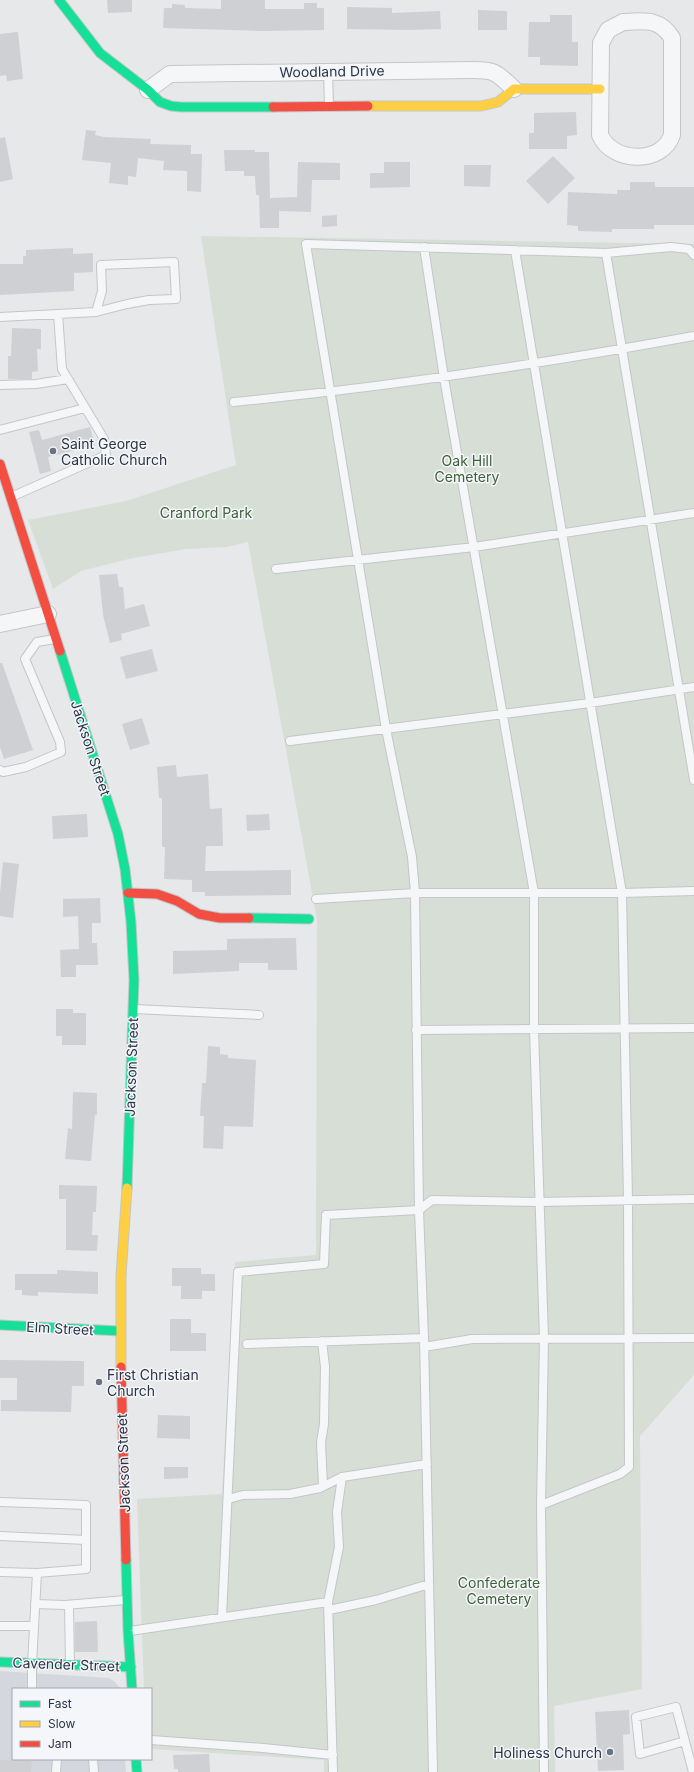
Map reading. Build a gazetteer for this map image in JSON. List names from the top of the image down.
{
  "streets": {
    "main road": ["Jackson Street", "Elm Street", "Cavender Street"],
    "street": ["Woodland Drive"]
  },
  "crossings": [
    ["Jackson Street", "Elm Street"],
    ["Jackson Street", "Cavender Street"]
  ],
  "parks": ["Oak Hill Cemetery", "Cranford Park", "Confederate Cemetery"],
  "places": ["Saint George Catholic Church", "First Christian Church", "Holiness Church"],
  "legend": ["Fast", "Slow", "Jam"]
}
